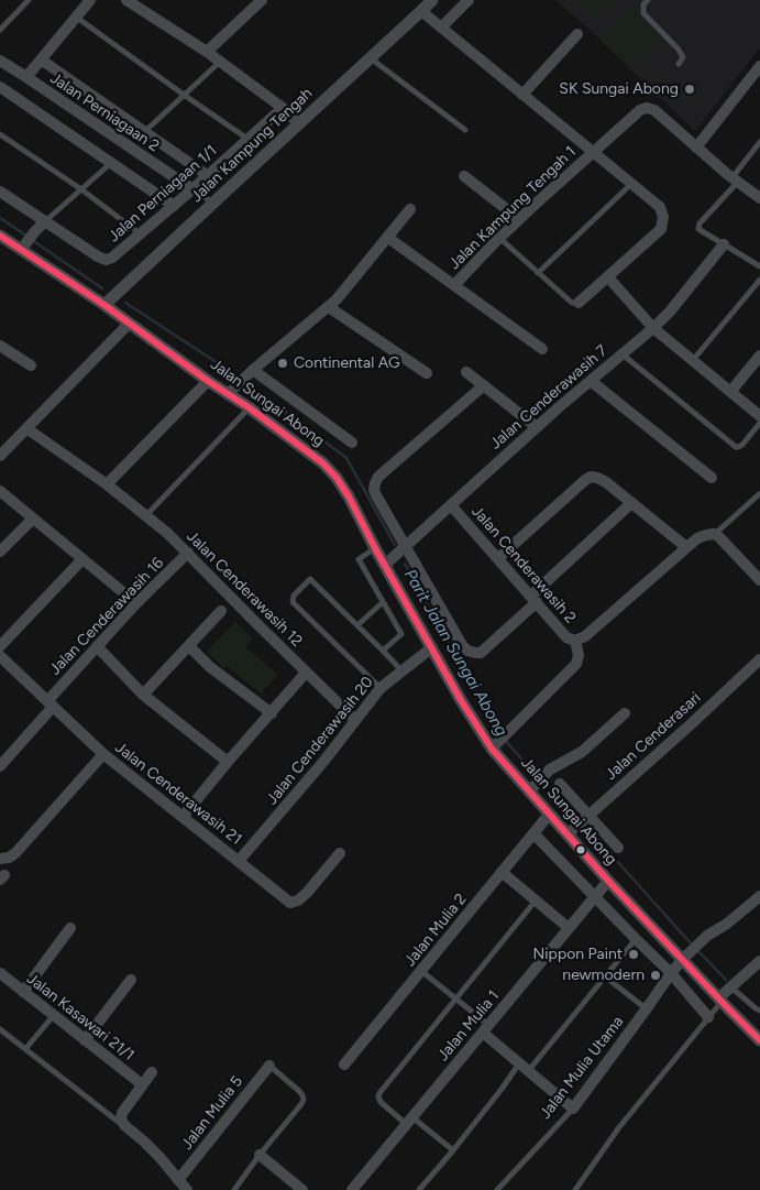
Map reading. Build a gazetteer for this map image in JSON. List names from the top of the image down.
{
  "streets": {
    "street": [
      "Jalan Perniagaan 2",
      "Jalan Kampung Tengah",
      "Jalan Perniagaan 1/1",
      "Jalan Kampung Tengah 1",
      "Jalan Cenderawasih 7",
      "Jalan Sungai Abong",
      "Jalan Cenderawasih 2",
      "Jalan Cenderawasih 12",
      "Jalan Cenderawasih 16",
      "Jalan Cenderasari",
      "Jalan Cenderawasih 20",
      "Jalan Cenderawasih 21",
      "Jalan Mulia 2",
      "Jalan Kasawari 21/1",
      "Jalan Mulia 1",
      "Jalan Mulia Utama",
      "Jalan Mulia 5"
    ]
  },
  "crossings": [
    ["Jalan Perniagaan 2", "Jalan Perniagaan 1/1"],
    ["Jalan Kampung Tengah", "Jalan Sungai Abong"],
    ["Jalan Cenderawasih 7", "Jalan Sungai Abong"],
    ["Jalan Cenderawasih 7", "Jalan Cenderawasih 2"],
    ["Jalan Sungai Abong", "Jalan Cenderasari"],
    ["Jalan Sungai Abong", "Jalan Cenderawasih 20"],
    ["Jalan Sungai Abong", "Jalan Mulia 2"],
    ["Jalan Sungai Abong", "Jalan Mulia 1"],
    ["Jalan Sungai Abong", "Jalan Mulia Utama"],
    ["Jalan Cenderawasih 12", "Jalan Cenderawasih 16"],
    ["Jalan Cenderawasih 12", "Jalan Cenderawasih 20"],
    ["Jalan Cenderawasih 16", "Jalan Cenderawasih 21"],
    ["Jalan Cenderawasih 20", "Jalan Cenderawasih 21"]
  ],
  "water": ["Parit Jalan Sungai Abong"],
  "places": [
    "SK Sungai Abong",
    "Continental AG",
    "Nippon Paint",
    "newmodern"
  ]
}
